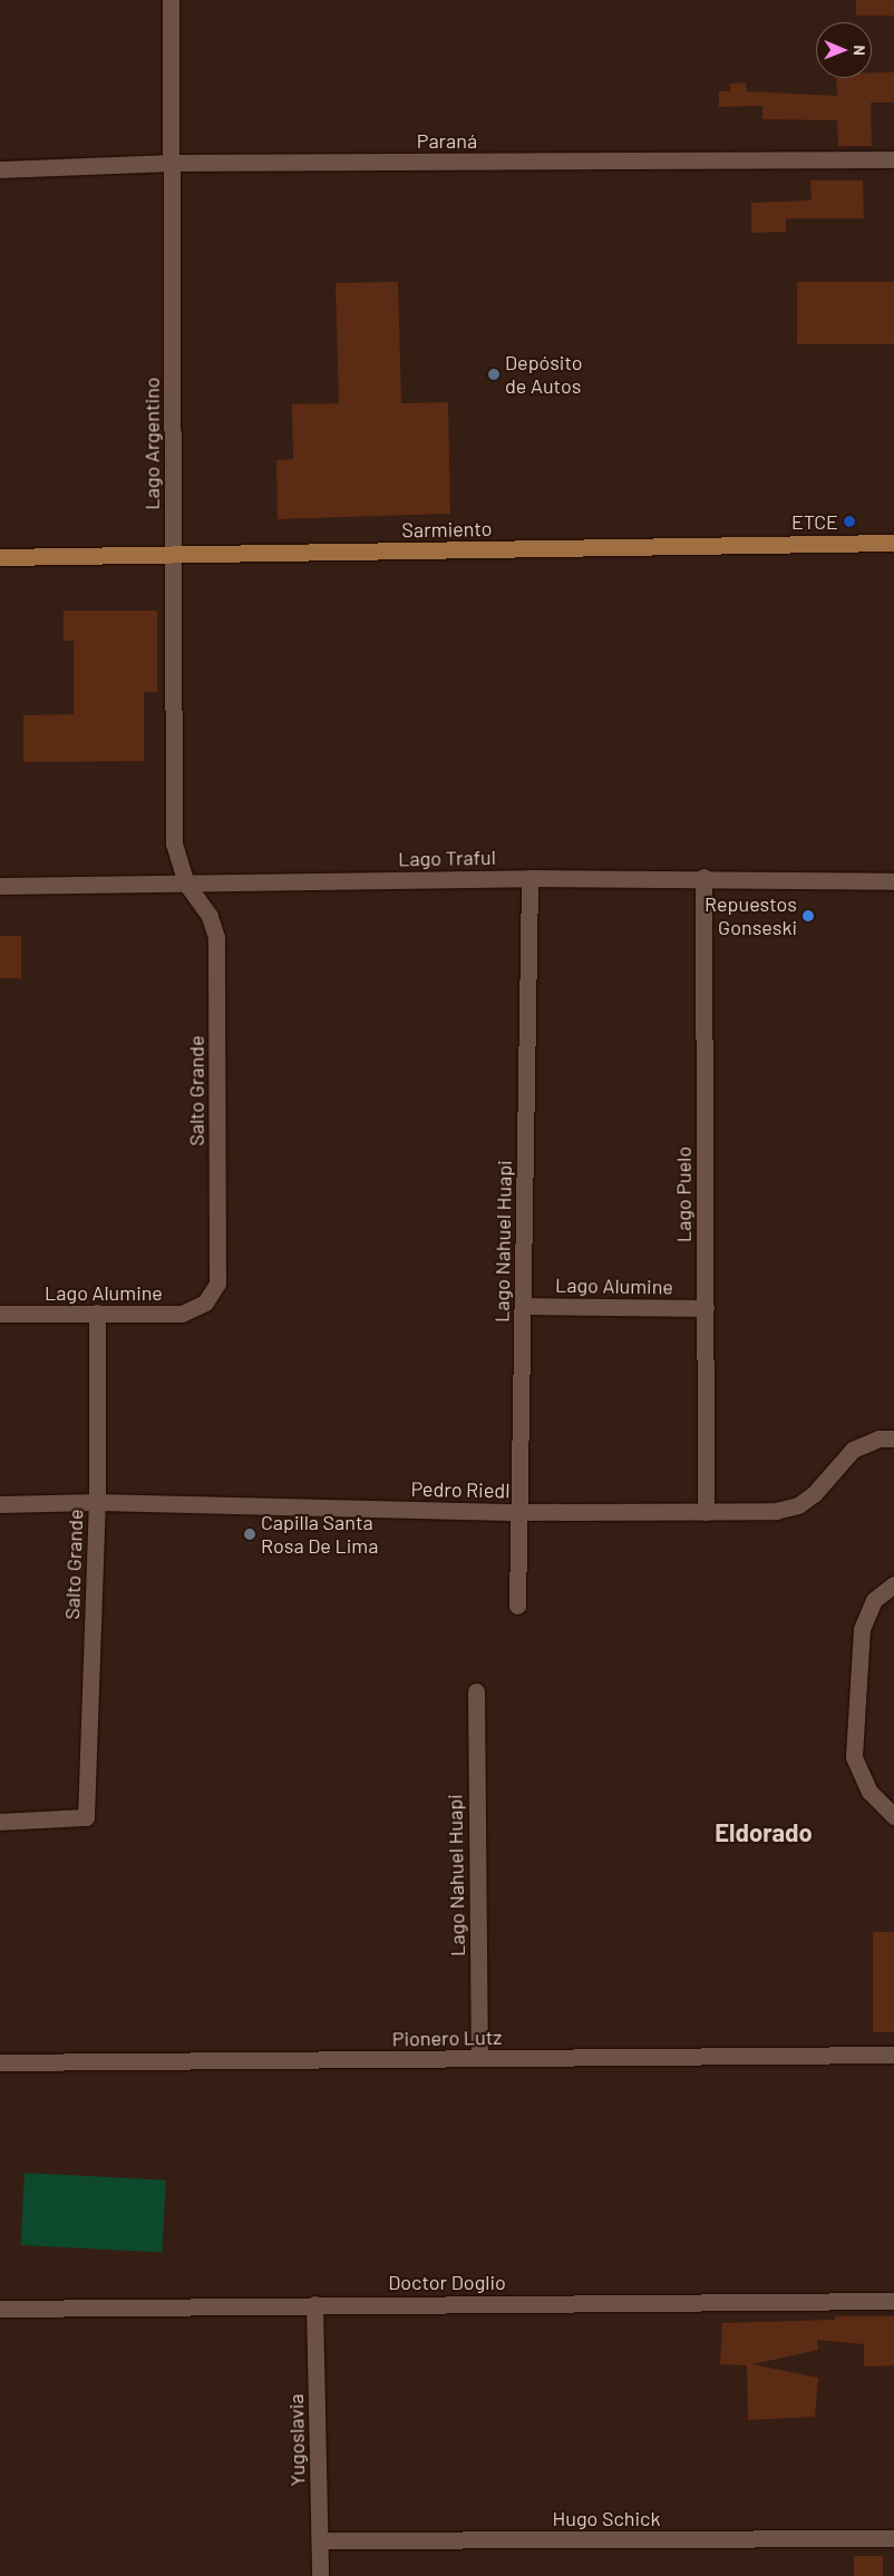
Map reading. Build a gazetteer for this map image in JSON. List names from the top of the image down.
{
  "streets": {
    "main road": ["Sarmiento"],
    "street": [
      "Paraná",
      "Lago Argentino",
      "Lago Traful",
      "Salto Grande",
      "Lago Puelo",
      "Lago Nahuel Huapi",
      "Lago Alumine",
      "Pedro Riedl",
      "Pionero Lutz",
      "Doctor Doglio",
      "Yugoslavia",
      "Hugo Schick"
    ]
  },
  "crossings": [
    ["Paraná", "Lago Argentino"],
    ["Lago Argentino", "Sarmiento"],
    ["Lago Argentino", "Lago Traful"],
    ["Lago Argentino", "Salto Grande"],
    ["Lago Traful", "Salto Grande"],
    ["Lago Traful", "Lago Puelo"],
    ["Lago Traful", "Lago Nahuel Huapi"],
    ["Salto Grande", "Lago Alumine"],
    ["Salto Grande", "Pedro Riedl"],
    ["Lago Puelo", "Lago Alumine"],
    ["Lago Puelo", "Pedro Riedl"],
    ["Lago Nahuel Huapi", "Lago Alumine"],
    ["Lago Nahuel Huapi", "Pedro Riedl"],
    ["Lago Nahuel Huapi", "Pionero Lutz"],
    ["Doctor Doglio", "Yugoslavia"],
    ["Yugoslavia", "Hugo Schick"]
  ],
  "districts": ["Eldorado"],
  "places": [
    "Depósito de Autos",
    "ETCE",
    "Repuestos Gonseski",
    "Capilla Santa Rosa De Lima"
  ],
  "north": "right"
}
